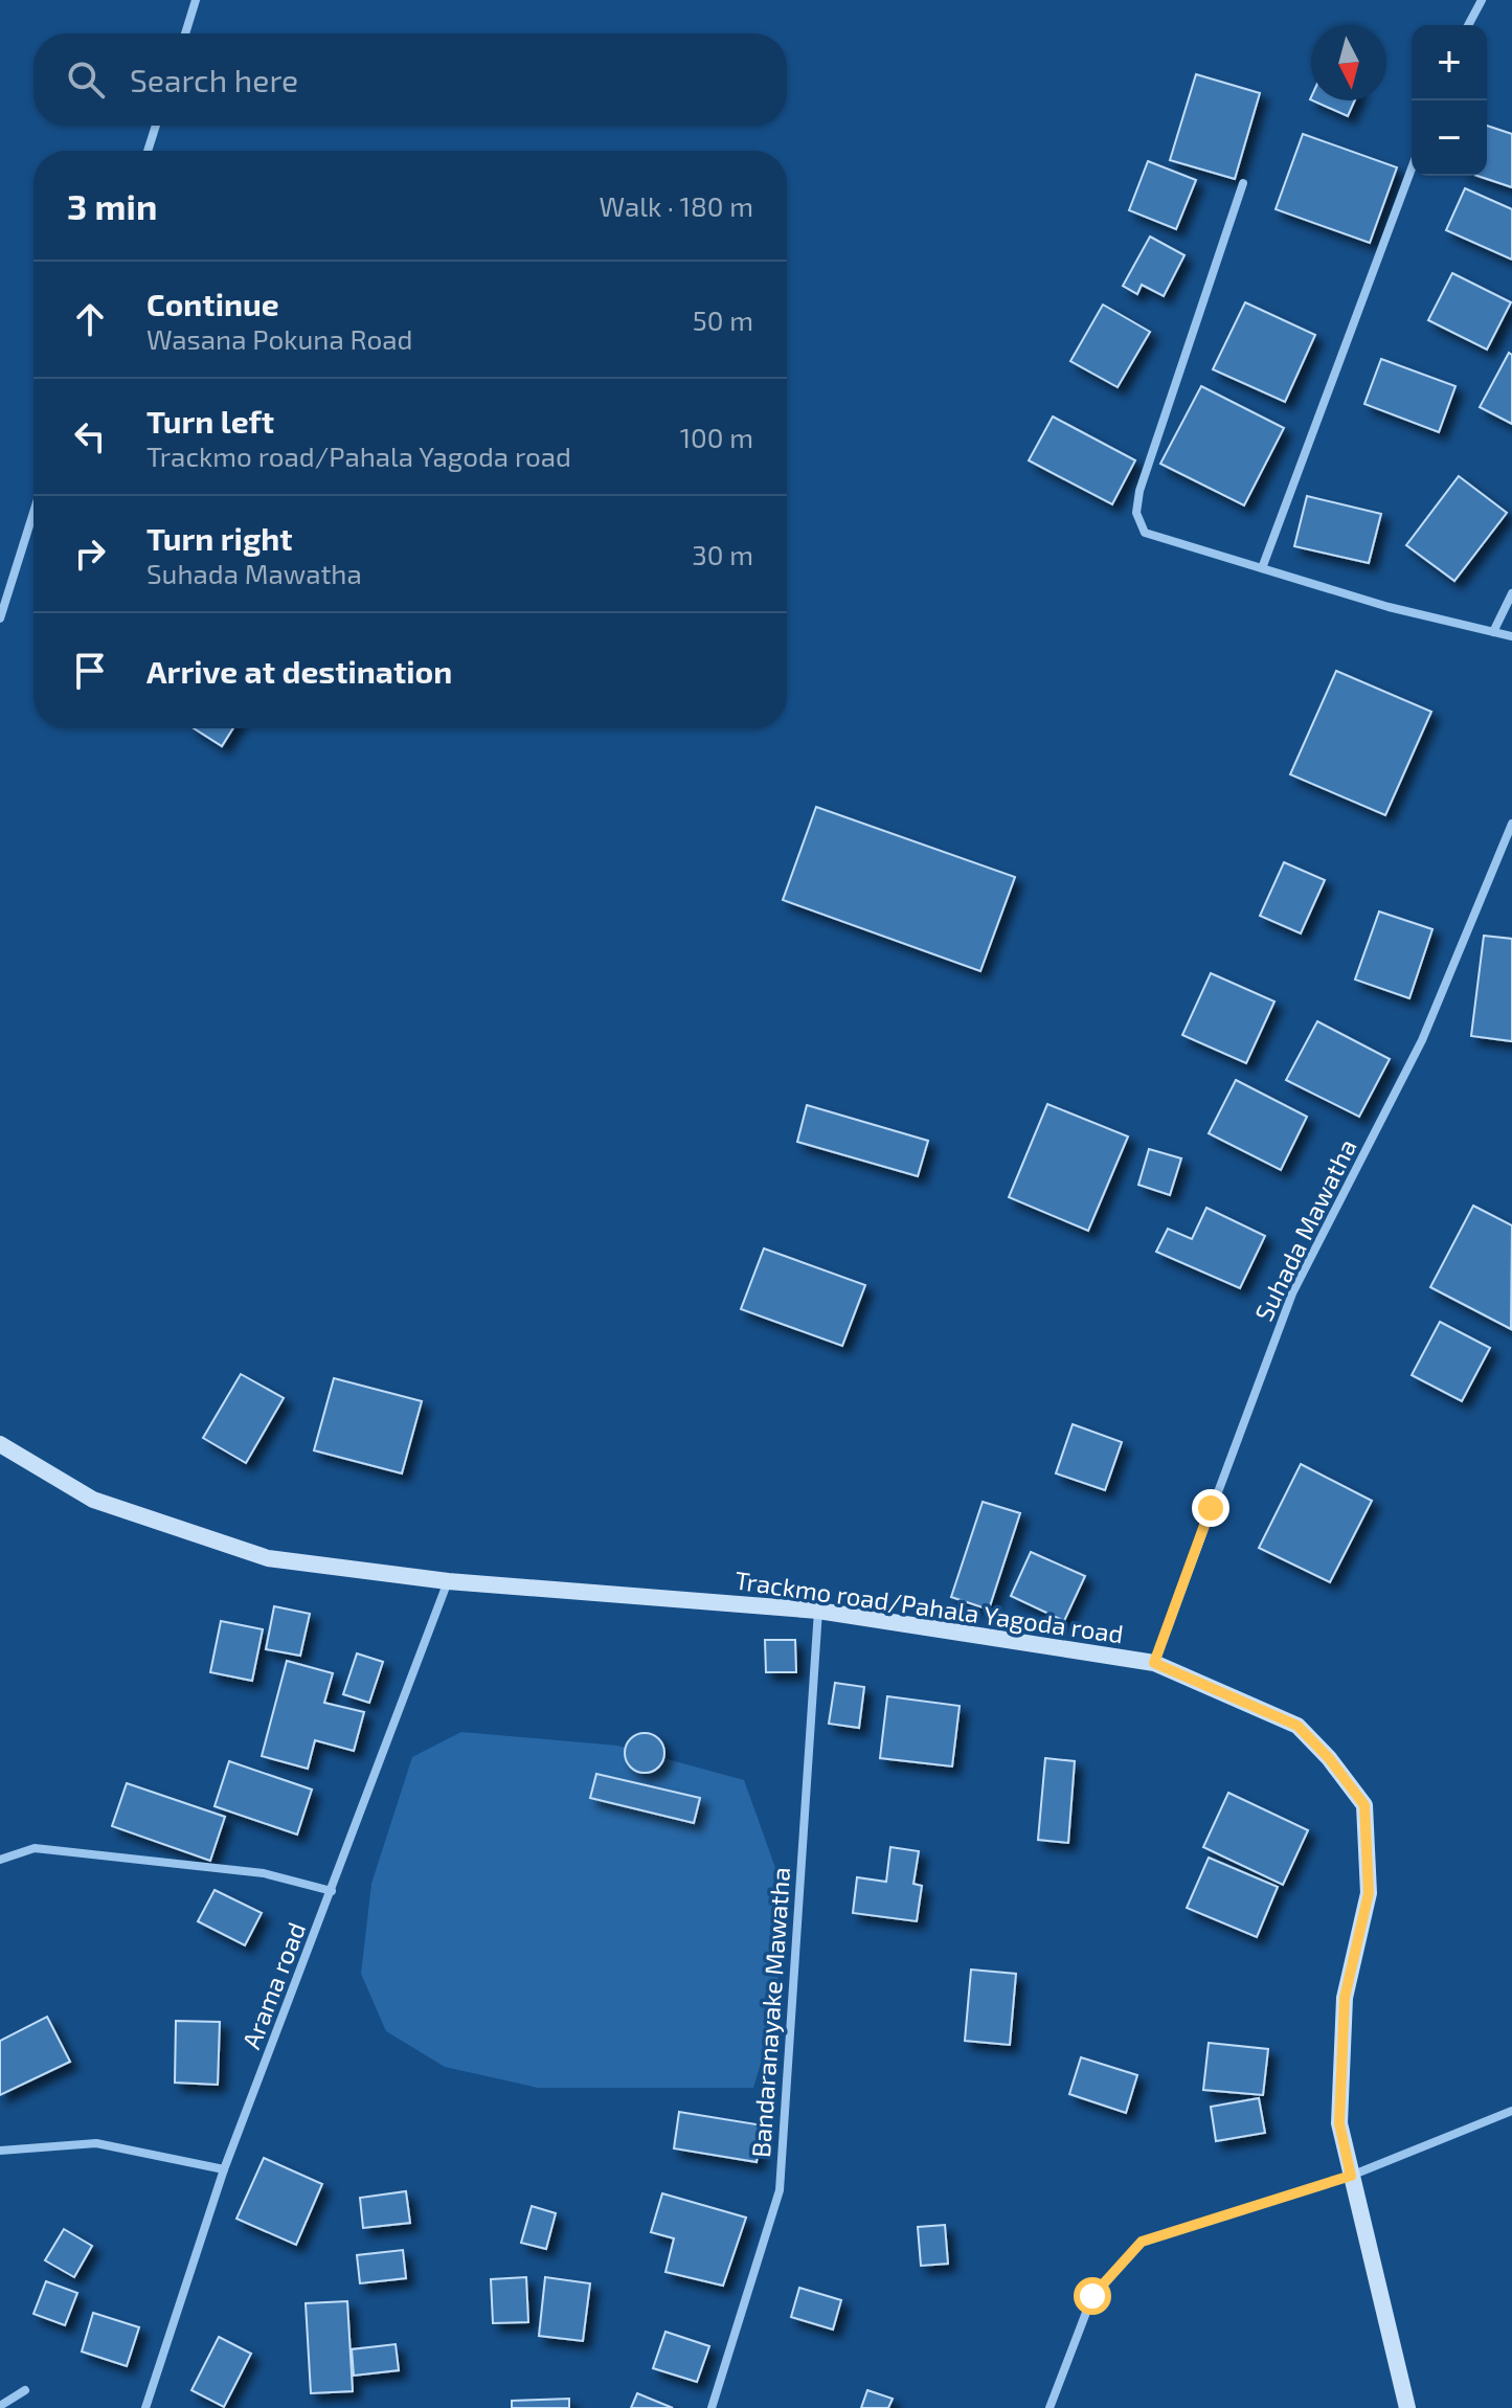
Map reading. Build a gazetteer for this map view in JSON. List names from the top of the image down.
{
  "streets": {
    "street": [
      "Suhada Mawatha",
      "Trackmo road/Pahala Yagoda road",
      "Arama road",
      "Bandaranayake Mawatha"
    ]
  },
  "crossings": [
    ["Suhada Mawatha", "Trackmo road/Pahala Yagoda road"],
    ["Trackmo road/Pahala Yagoda road", "Arama road"],
    ["Trackmo road/Pahala Yagoda road", "Bandaranayake Mawatha"]
  ],
  "north": "bottom",
  "page": {
    "map_buttons": ["+", "−"],
    "search": "Search here",
    "heading": ["3 min", "Walk · 180 m"],
    "list": [
      ["Continue", "Wasana Pokuna Road", "50 m"],
      ["Turn left", "Trackmo road/Pahala Yagoda road", "100 m"],
      ["Turn right", "Suhada Mawatha", "30 m"],
      "Arrive at destination"
    ]
  }
}
